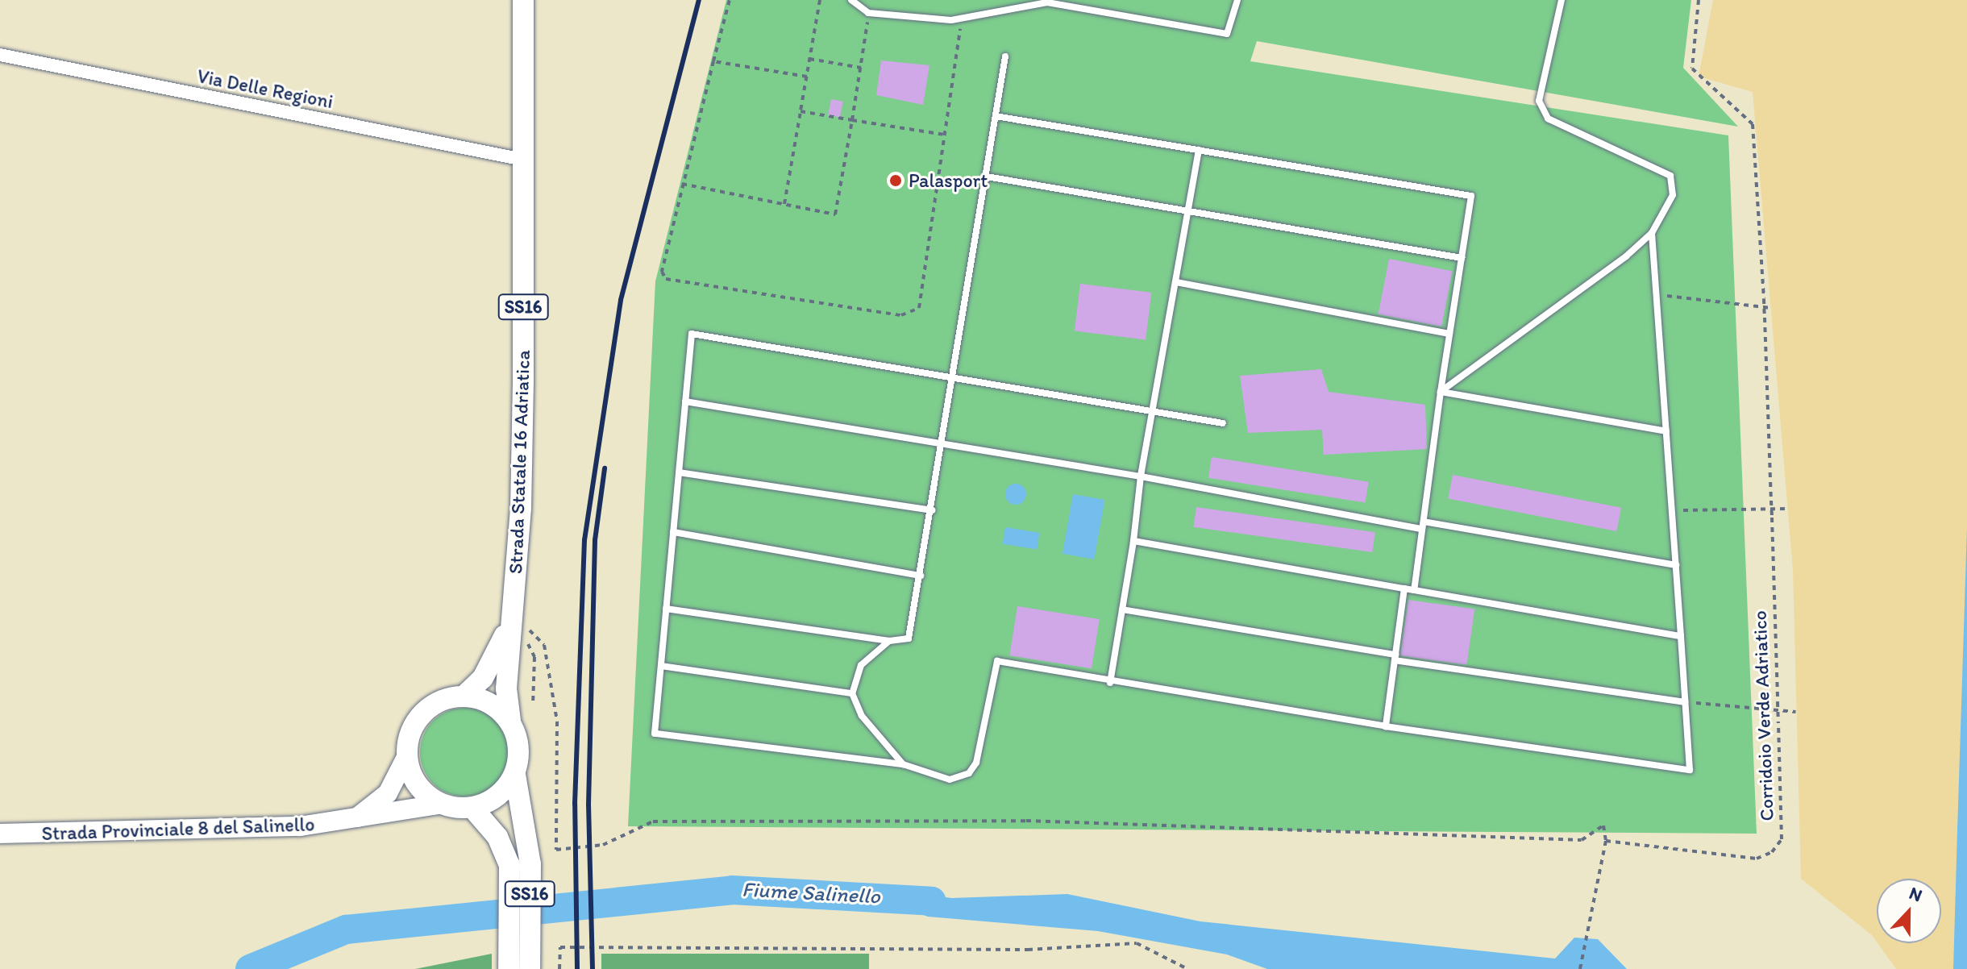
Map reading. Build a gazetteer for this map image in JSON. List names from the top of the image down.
{
  "streets": {
    "main road": ["SS16", "Strada Statale 16 Adriatica", "Strada Provinciale 8 del Salinello"],
    "street": ["Via Delle Regioni"],
    "path": ["Corridoio Verde Adriatico"]
  },
  "crossings": [
    ["Via Delle Regioni", "Strada Statale 16 Adriatica"],
    ["SS16", "Strada Statale 16 Adriatica"],
    ["SS16", "Strada Provinciale 8 del Salinello"],
    ["Strada Statale 16 Adriatica", "Corridoio Verde Adriatico"],
    ["Strada Statale 16 Adriatica", "Strada Provinciale 8 del Salinello"]
  ],
  "water": ["Fiume Salinello"],
  "places": ["Palasport"],
  "north": "top"
}
